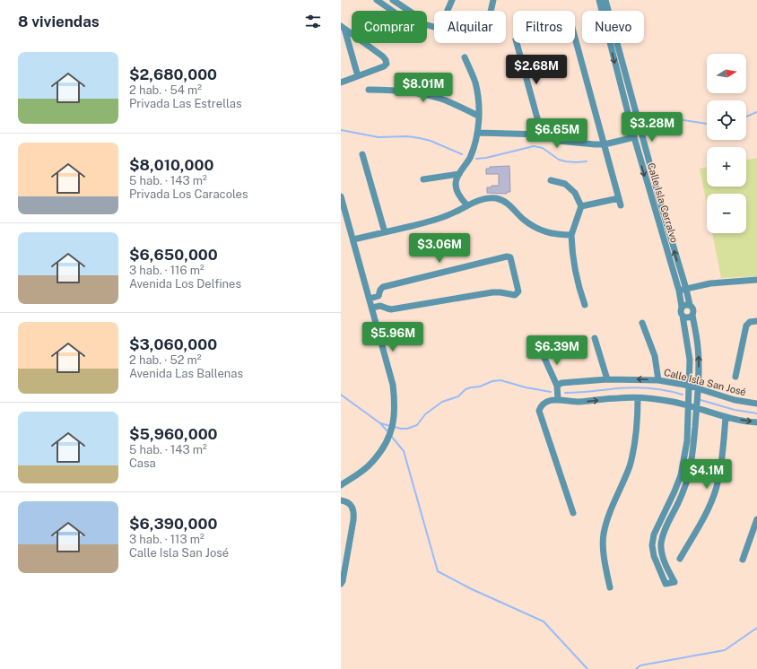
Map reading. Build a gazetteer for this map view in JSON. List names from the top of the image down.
{
  "streets": {
    "street": ["Calle Isla Cerralvo", "Calle Isla San José"]
  },
  "north": "right",
  "page": {
    "heading": "8 viviendas",
    "chip": [
      "Comprar",
      "Alquilar",
      "Filtros",
      "Nuevo"
    ],
    "list": [
      {
        "name": "$2,680,000",
        "note": "2 hab. · 54 m² · Privada Las Estrellas"
      },
      {
        "name": "$8,010,000",
        "note": "5 hab. · 143 m² · Privada Los Caracoles"
      },
      {
        "name": "$6,650,000",
        "note": "3 hab. · 116 m² · Avenida Los Delfines"
      },
      {
        "name": "$3,060,000",
        "note": "2 hab. · 52 m² · Avenida Las Ballenas"
      },
      {
        "name": "$5,960,000",
        "note": "5 hab. · 143 m² · Casa"
      },
      {
        "name": "$6,390,000",
        "note": "3 hab. · 113 m² · Calle Isla San José"
      }
    ],
    "map_buttons": ["+", "−"],
    "price": [
      "$2.68M",
      "$8.01M",
      "$3.28M",
      "$6.65M",
      "$3.06M",
      "$5.96M",
      "$6.39M",
      "$4.1M"
    ]
  }
}
